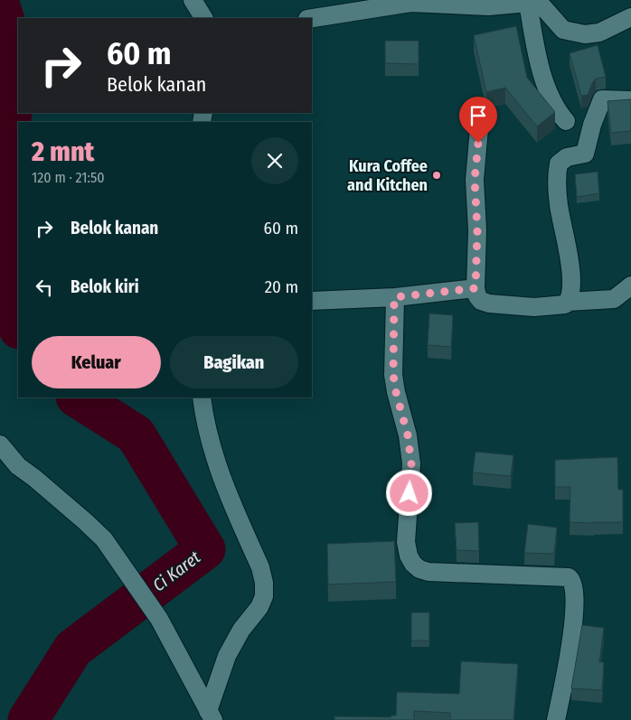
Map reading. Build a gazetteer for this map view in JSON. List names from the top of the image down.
{
  "water": ["Ci Karet"],
  "places": ["Kura Coffee and Kitchen"],
  "page": {
    "turn": ["60 m", "Belok kanan"],
    "heading": ["2 mnt", "120 m · 21:50"],
    "list": [
      {
        "name": "Belok kanan",
        "value": "60 m"
      },
      {
        "name": "Belok kiri",
        "value": "20 m"
      }
    ],
    "buttons": ["Keluar", "Bagikan"]
  }
}
